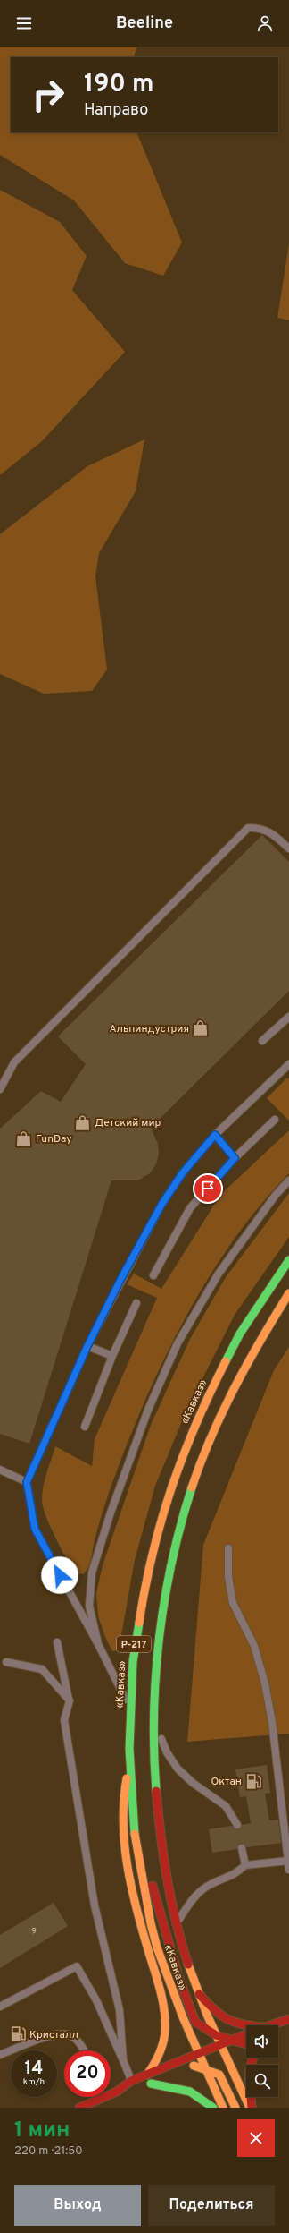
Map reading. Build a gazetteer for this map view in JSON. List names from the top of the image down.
{
  "streets": {
    "main road": ["«Кавказ»", "Р-217"]
  },
  "places": {
    "shop": ["Альпиндустрия", "Детский мир", "FunDay"],
    "fuel station": ["Октан", "Кристалл"]
  },
  "house_numbers": ["9"],
  "page": {
    "header": "Beeline",
    "turn": ["190 m", "Направо"],
    "speed": "14 km/h",
    "limit": "20",
    "heading": ["1 мин", "220 m · 21:50"],
    "buttons": ["Выход", "Поделиться"]
  }
}
